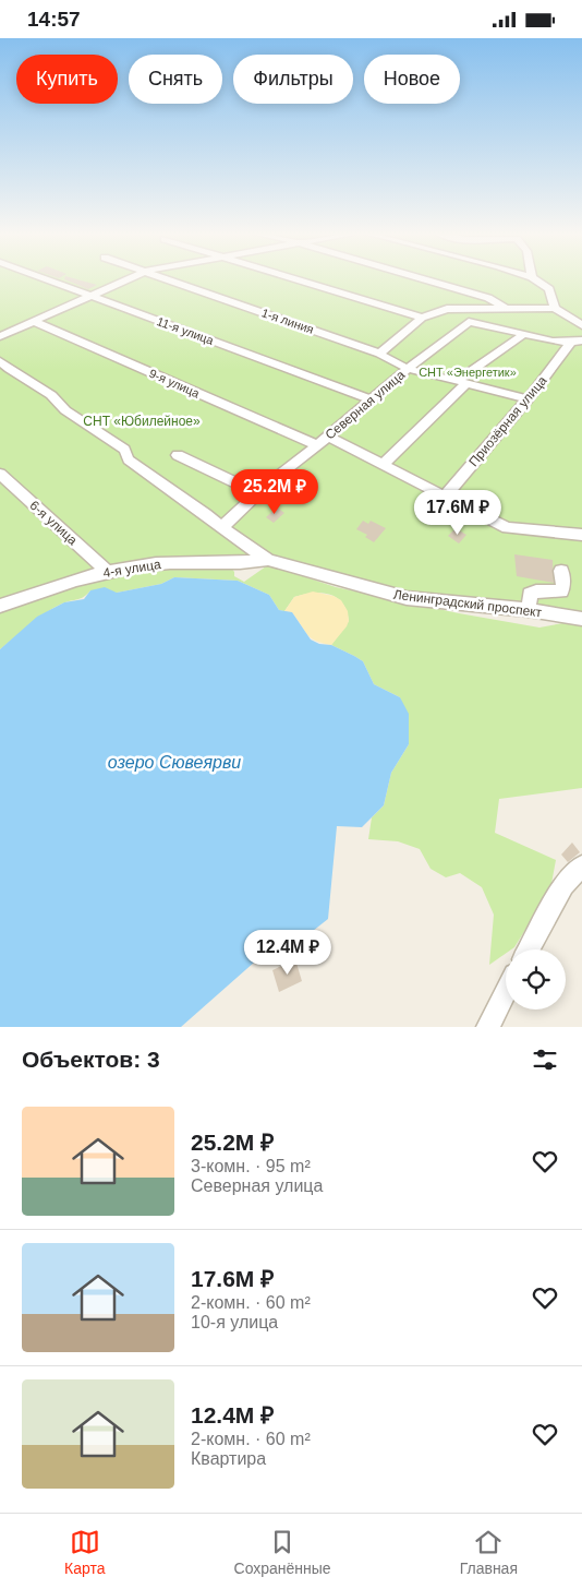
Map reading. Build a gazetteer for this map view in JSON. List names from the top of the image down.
{
  "streets": {
    "street": [
      "1-я линия",
      "11-я улица",
      "9-я улица",
      "Северная улица",
      "Приозёрная улица",
      "6-я улица",
      "4-я улица",
      "Ленинградский проспект"
    ]
  },
  "crossings": [
    ["1-я линия", "Северная улица"],
    ["1-я линия", "Приозёрная улица"],
    ["11-я улица", "Северная улица"],
    ["9-я улица", "Северная улица"],
    ["Северная улица", "Приозёрная улица"],
    ["Северная улица", "Ленинградский проспект"],
    ["6-я улица", "4-я улица"],
    ["4-я улица", "Ленинградский проспект"]
  ],
  "water": ["озеро Сювеярви"],
  "parks": ["СНТ «Энергетик»", "СНТ «Юбилейное»"],
  "page": {
    "status": "14:57",
    "chip": [
      "Купить",
      "Снять",
      "Фильтры",
      "Новое"
    ],
    "price": ["25.2M ₽", "17.6M ₽", "12.4M ₽"],
    "heading": "Объектов: 3",
    "list": [
      {
        "name": "25.2M ₽",
        "note": "3-комн. · 95 m² · Северная улица"
      },
      {
        "name": "17.6M ₽",
        "note": "2-комн. · 60 m² · 10-я улица"
      },
      {
        "name": "12.4M ₽",
        "note": "2-комн. · 60 m² · Квартира"
      }
    ],
    "tabs": ["Карта", "Сохранённые", "Главная"]
  }
}
